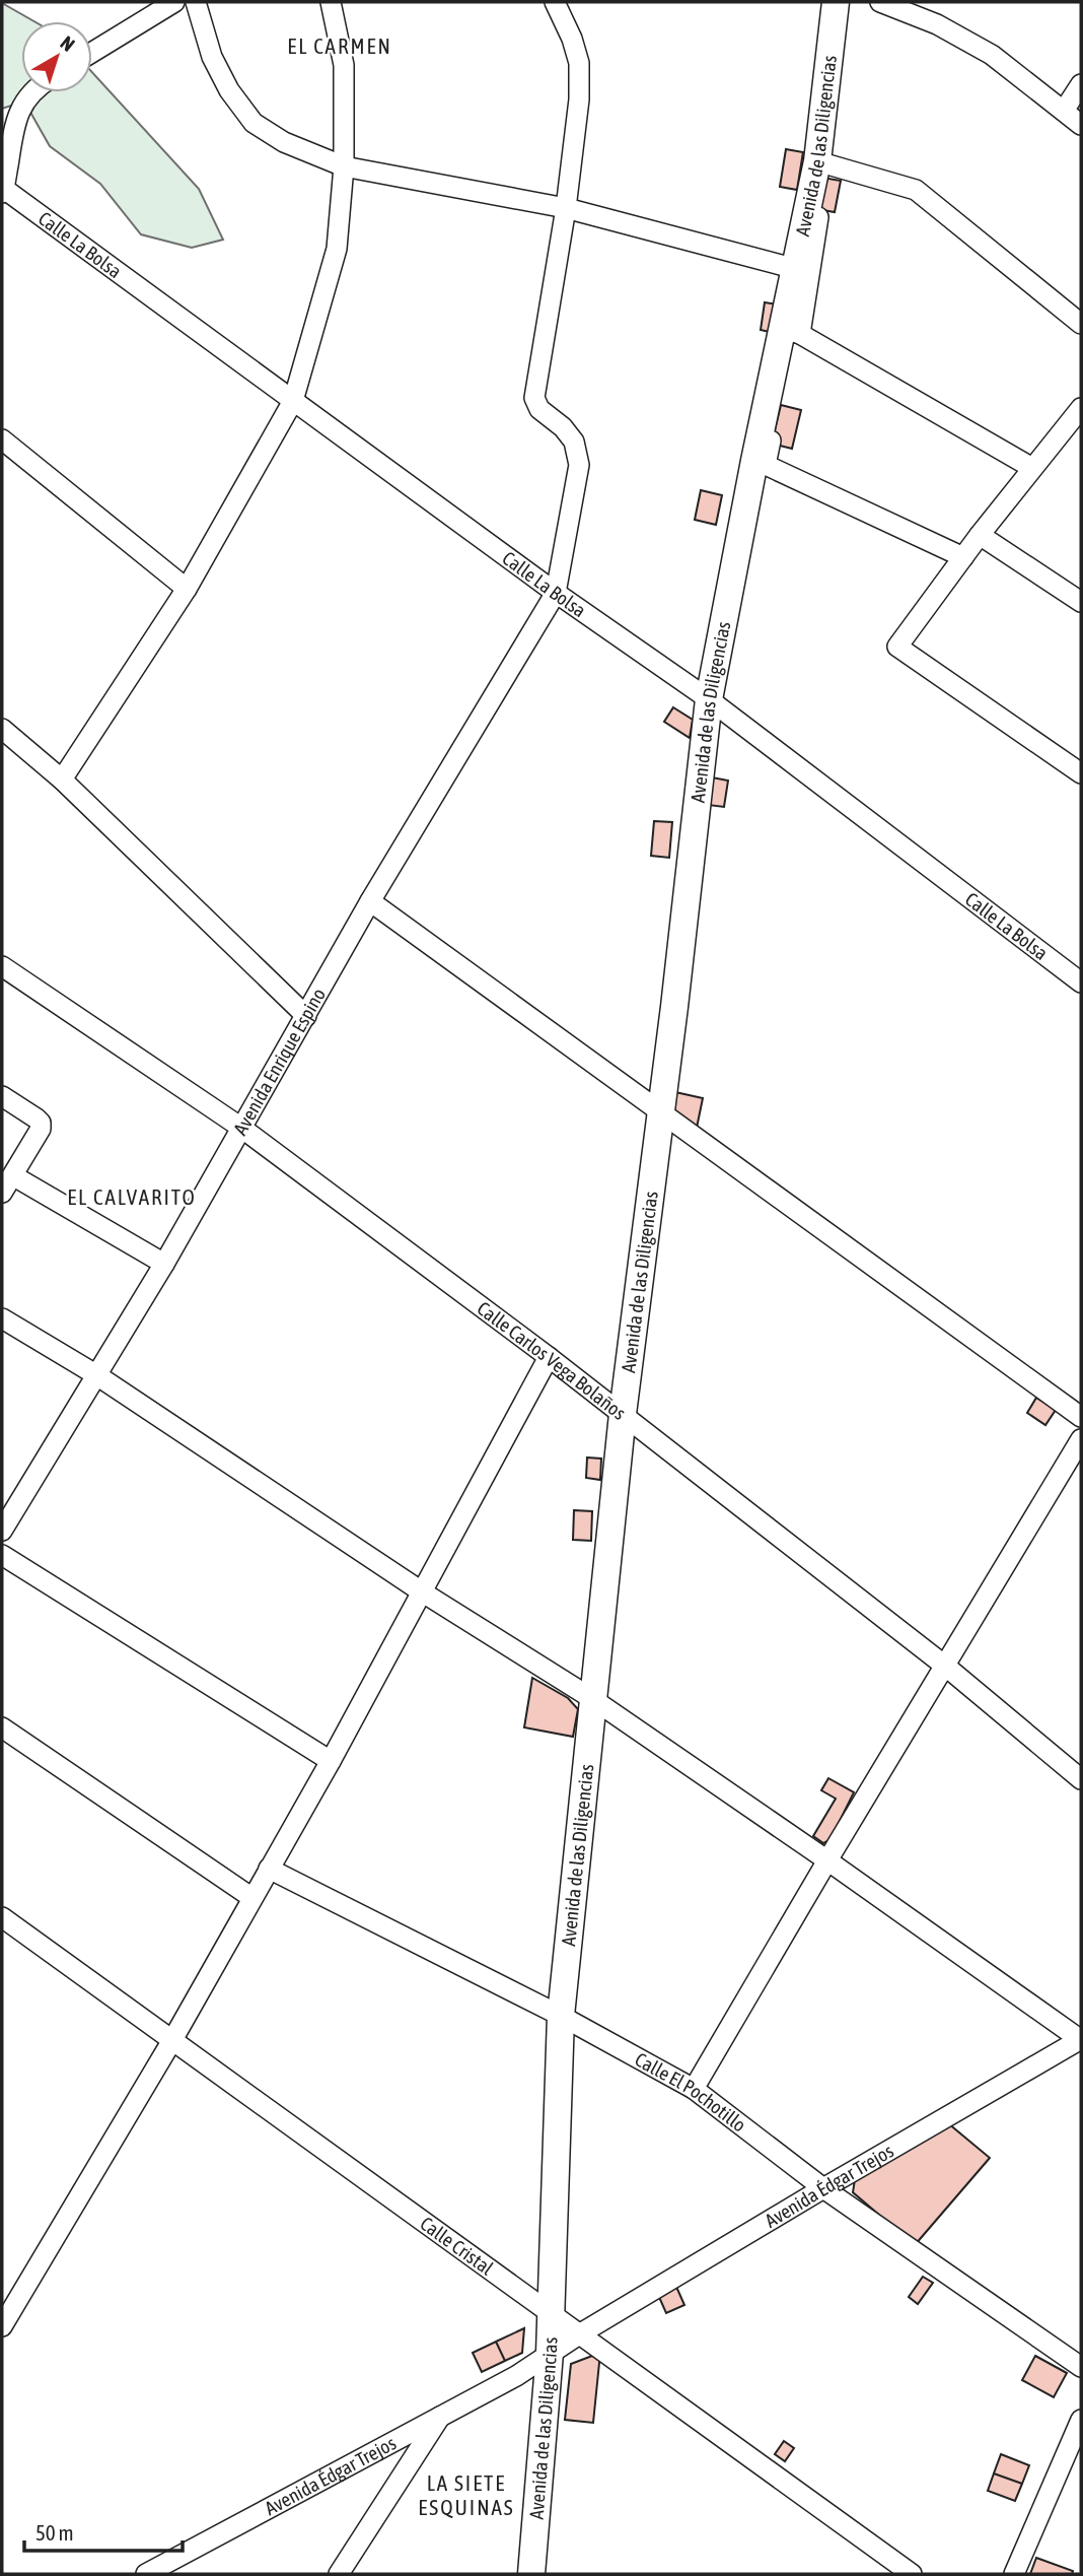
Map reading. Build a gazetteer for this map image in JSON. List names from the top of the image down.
{
  "streets": {
    "street": [
      "Avenida de las Diligencias",
      "Calle La Bolsa",
      "Avenida Enrique Espino",
      "Calle Carlos Vega Bolaños",
      "Calle El Pochotillo",
      "Avenida Édgar Trejos",
      "Calle Cristal"
    ]
  },
  "crossings": [
    ["Avenida de las Diligencias", "Calle La Bolsa"],
    ["Avenida de las Diligencias", "Calle Carlos Vega Bolaños"],
    ["Avenida de las Diligencias", "Calle El Pochotillo"],
    ["Avenida de las Diligencias", "Avenida Édgar Trejos"],
    ["Avenida de las Diligencias", "Calle Cristal"],
    ["Calle La Bolsa", "Avenida Enrique Espino"],
    ["Avenida Enrique Espino", "Calle Carlos Vega Bolaños"],
    ["Calle El Pochotillo", "Avenida Édgar Trejos"],
    ["Avenida Édgar Trejos", "Calle Cristal"]
  ],
  "districts": ["EL CARMEN", "EL CALVARITO", "LA SIETE ESQUINAS"],
  "scale_bar": "50 m",
  "north": "top right"
}
